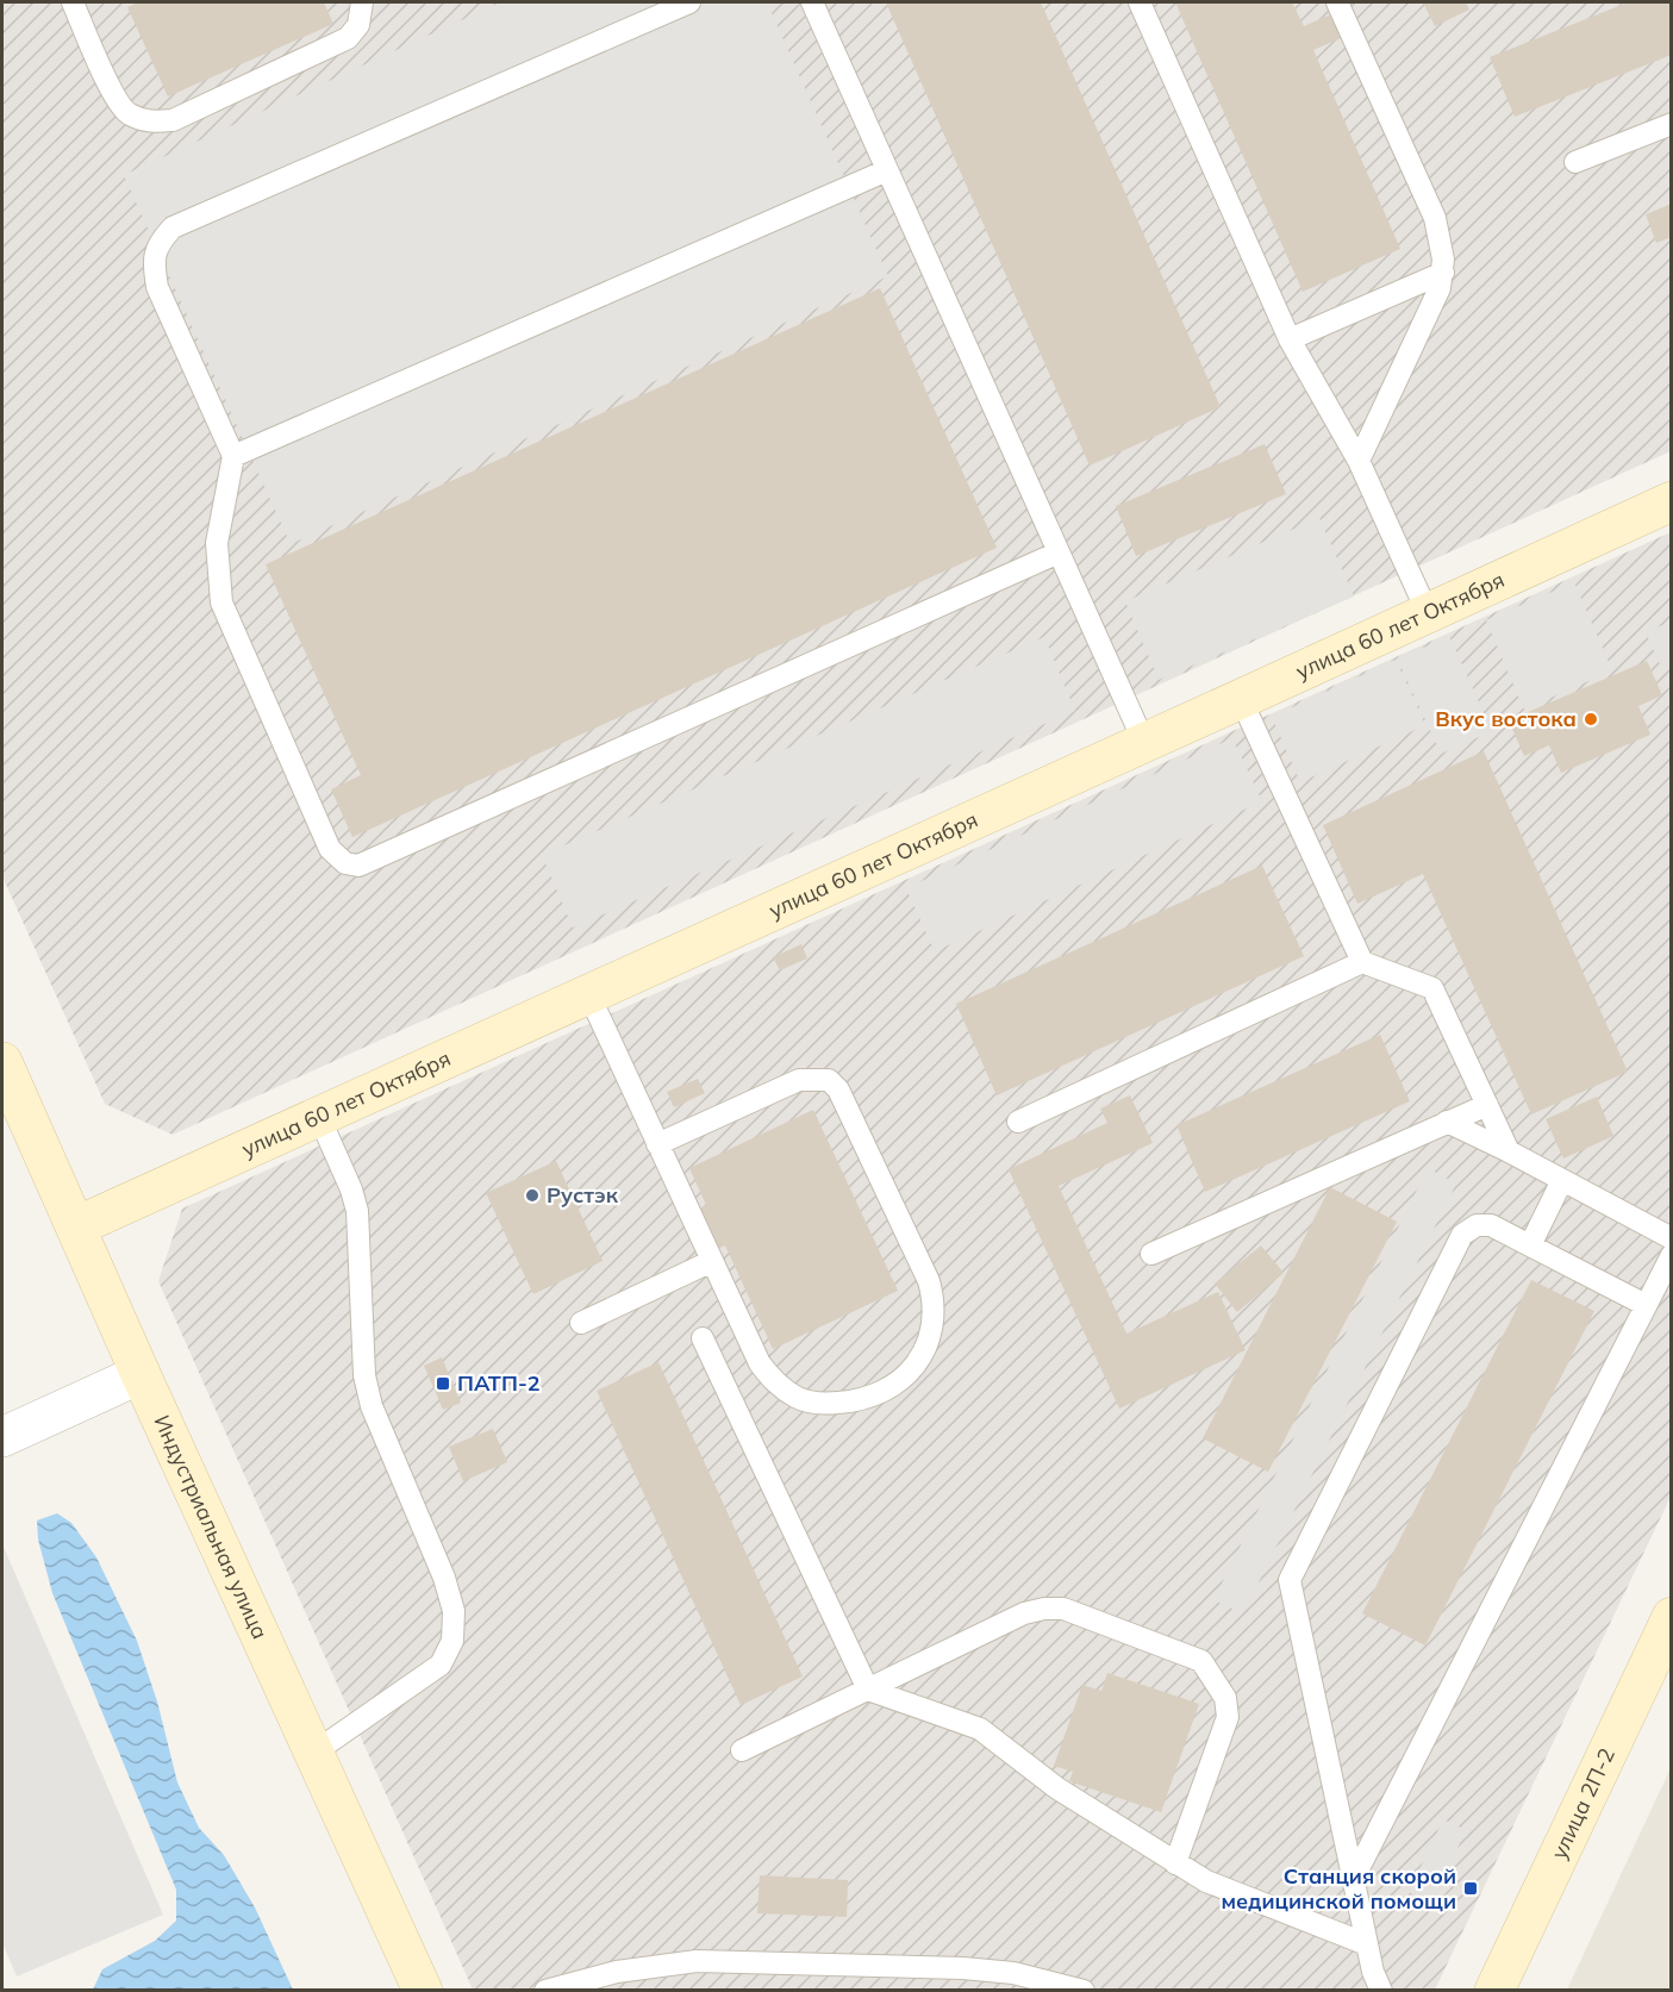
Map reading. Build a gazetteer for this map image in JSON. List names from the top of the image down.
{
  "streets": {
    "main road": ["улица 60 лет Октября", "Индустриальная улица", "улица 2П-2"]
  },
  "crossings": [
    ["улица 60 лет Октября", "Индустриальная улица"]
  ],
  "places": {
    "other": ["Вкус востока", "Рустэк"],
    "transit": ["ПАТП-2", "Станция скорой медицинской помощи"]
  }
}
